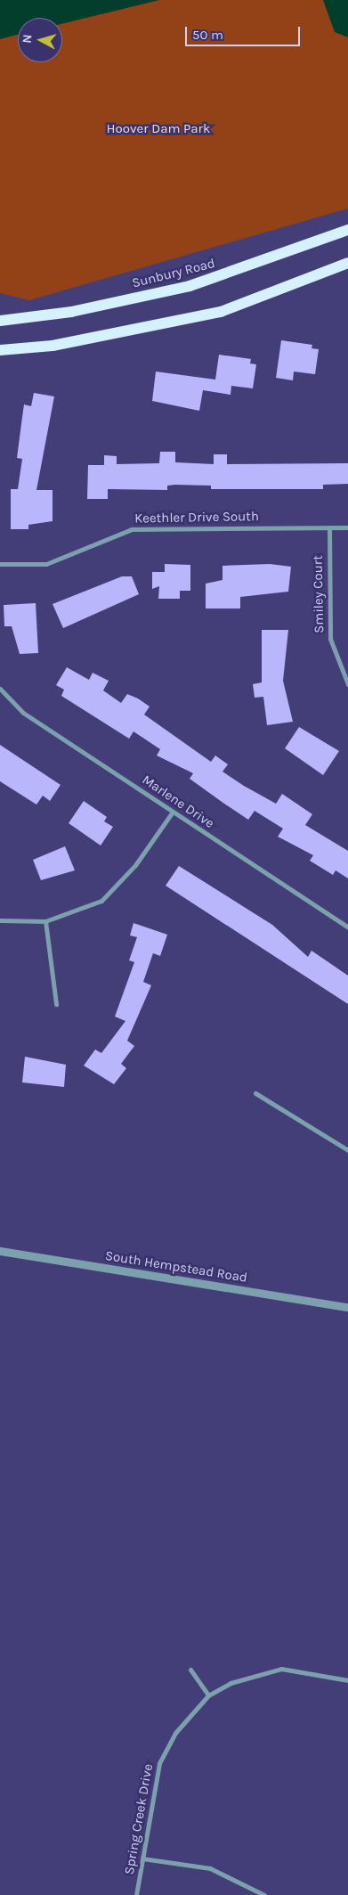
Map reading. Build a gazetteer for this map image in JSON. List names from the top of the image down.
{
  "streets": {
    "main road": ["Sunbury Road"],
    "street": [
      "Keethler Drive South",
      "Smiley Court",
      "Marlene Drive",
      "South Hempstead Road",
      "Spring Creek Drive"
    ]
  },
  "crossings": [
    ["Keethler Drive South", "Smiley Court"]
  ],
  "parks": ["Hoover Dam Park"],
  "scale_bar": "50 m",
  "north": "left"
}
